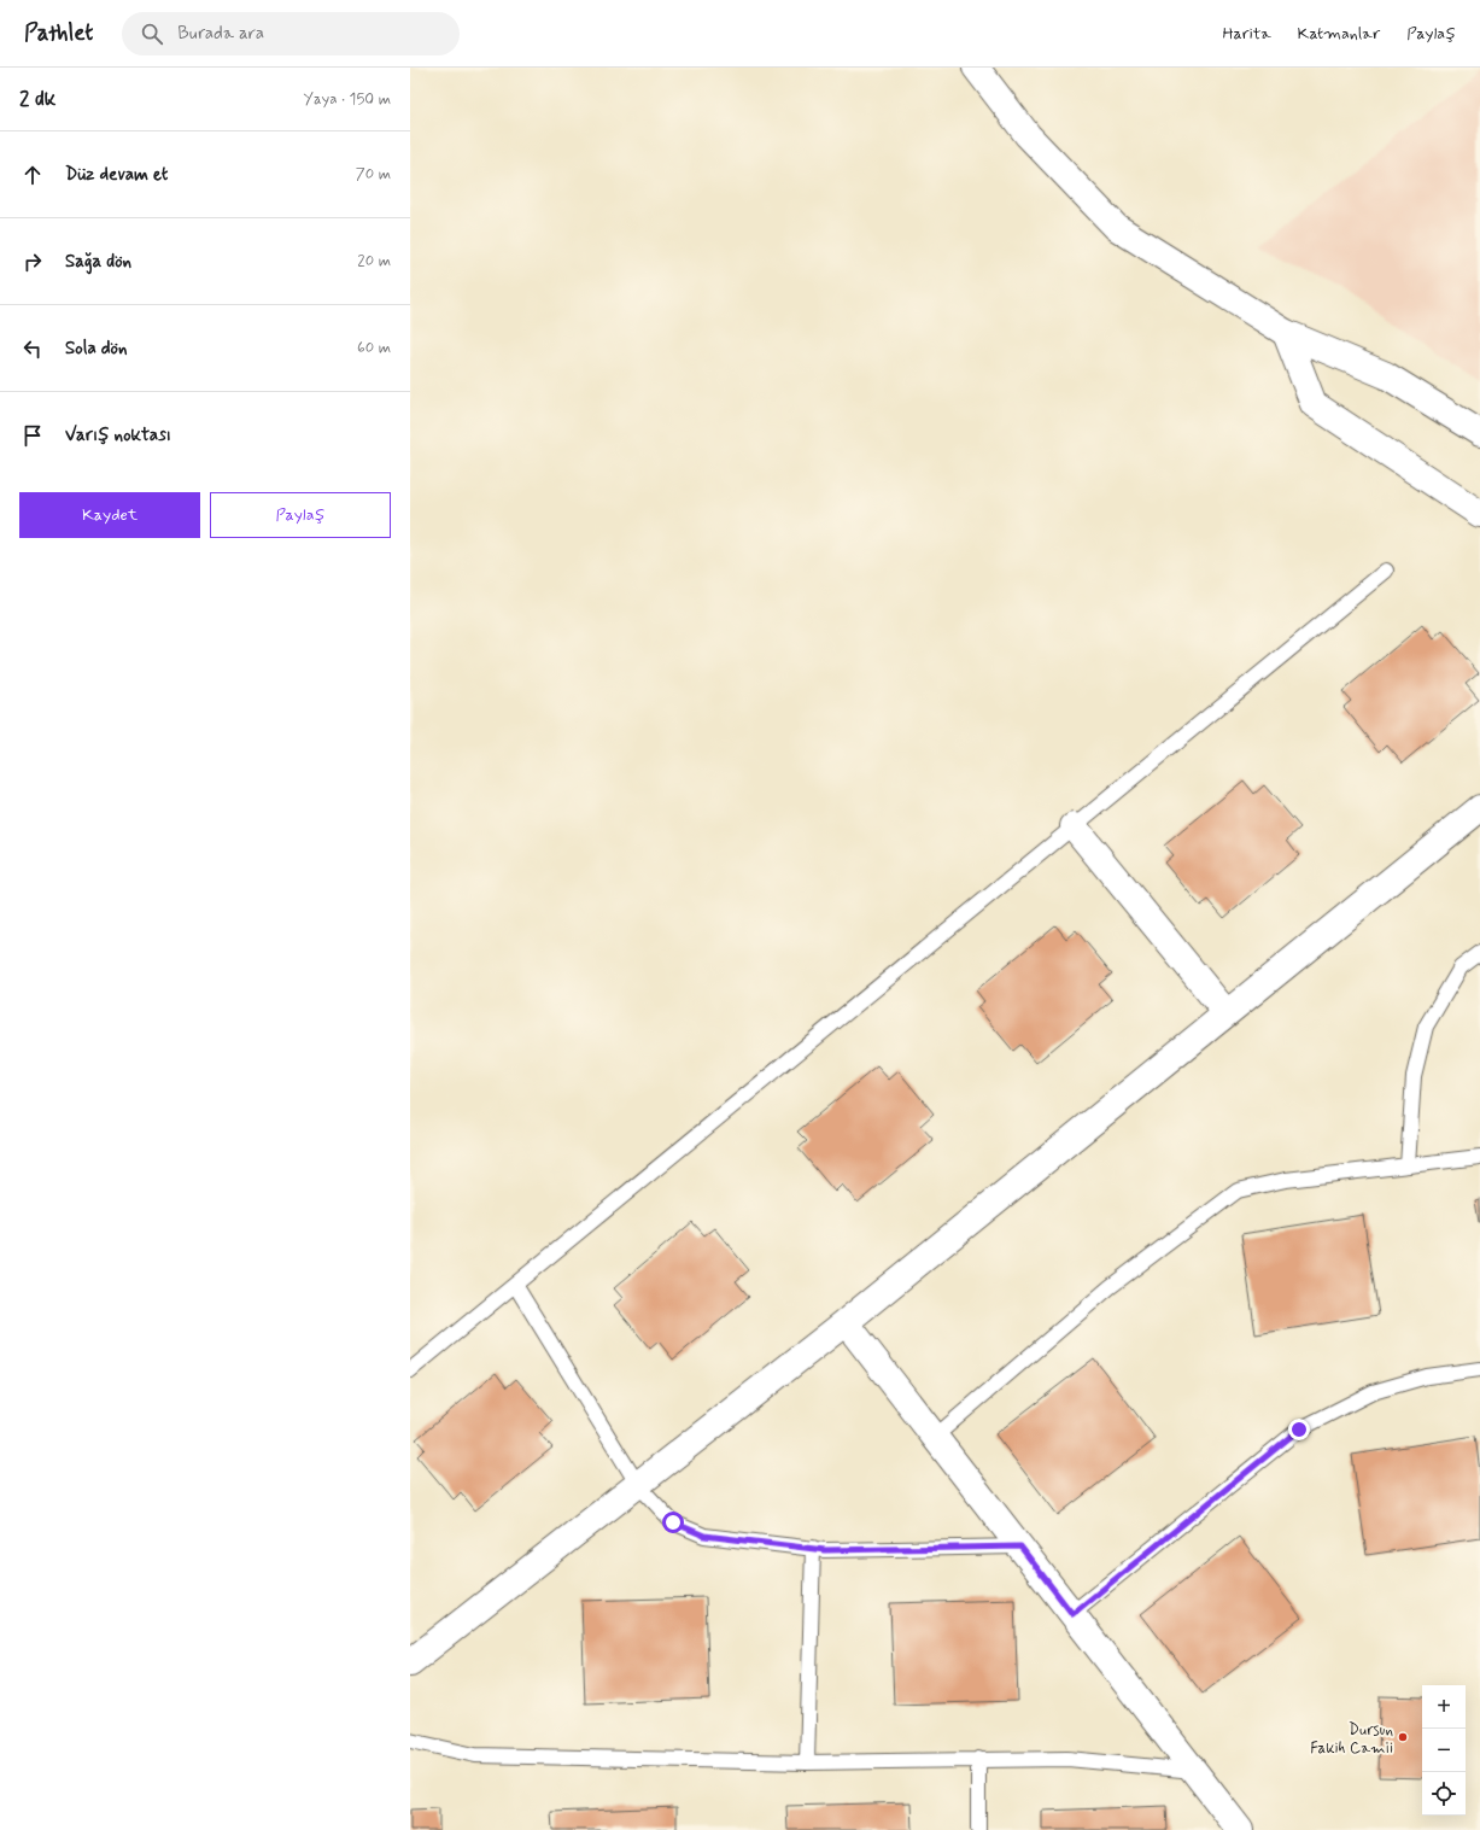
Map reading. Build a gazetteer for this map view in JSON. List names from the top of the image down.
{
  "places": ["Dursun Fakih Camii"],
  "page": {
    "header": "Pathlet",
    "search": "Burada ara",
    "nav": ["Harita", "Katmanlar", "Paylaş"],
    "heading": ["2 dk", "Yaya · 150 m"],
    "list": [
      ["Düz devam et", "70 m"],
      ["Sağa dön", "20 m"],
      ["Sola dön", "60 m"],
      "Varış noktası"
    ],
    "buttons": ["Kaydet", "Paylaş"],
    "map_buttons": ["+", "−"]
  }
}
